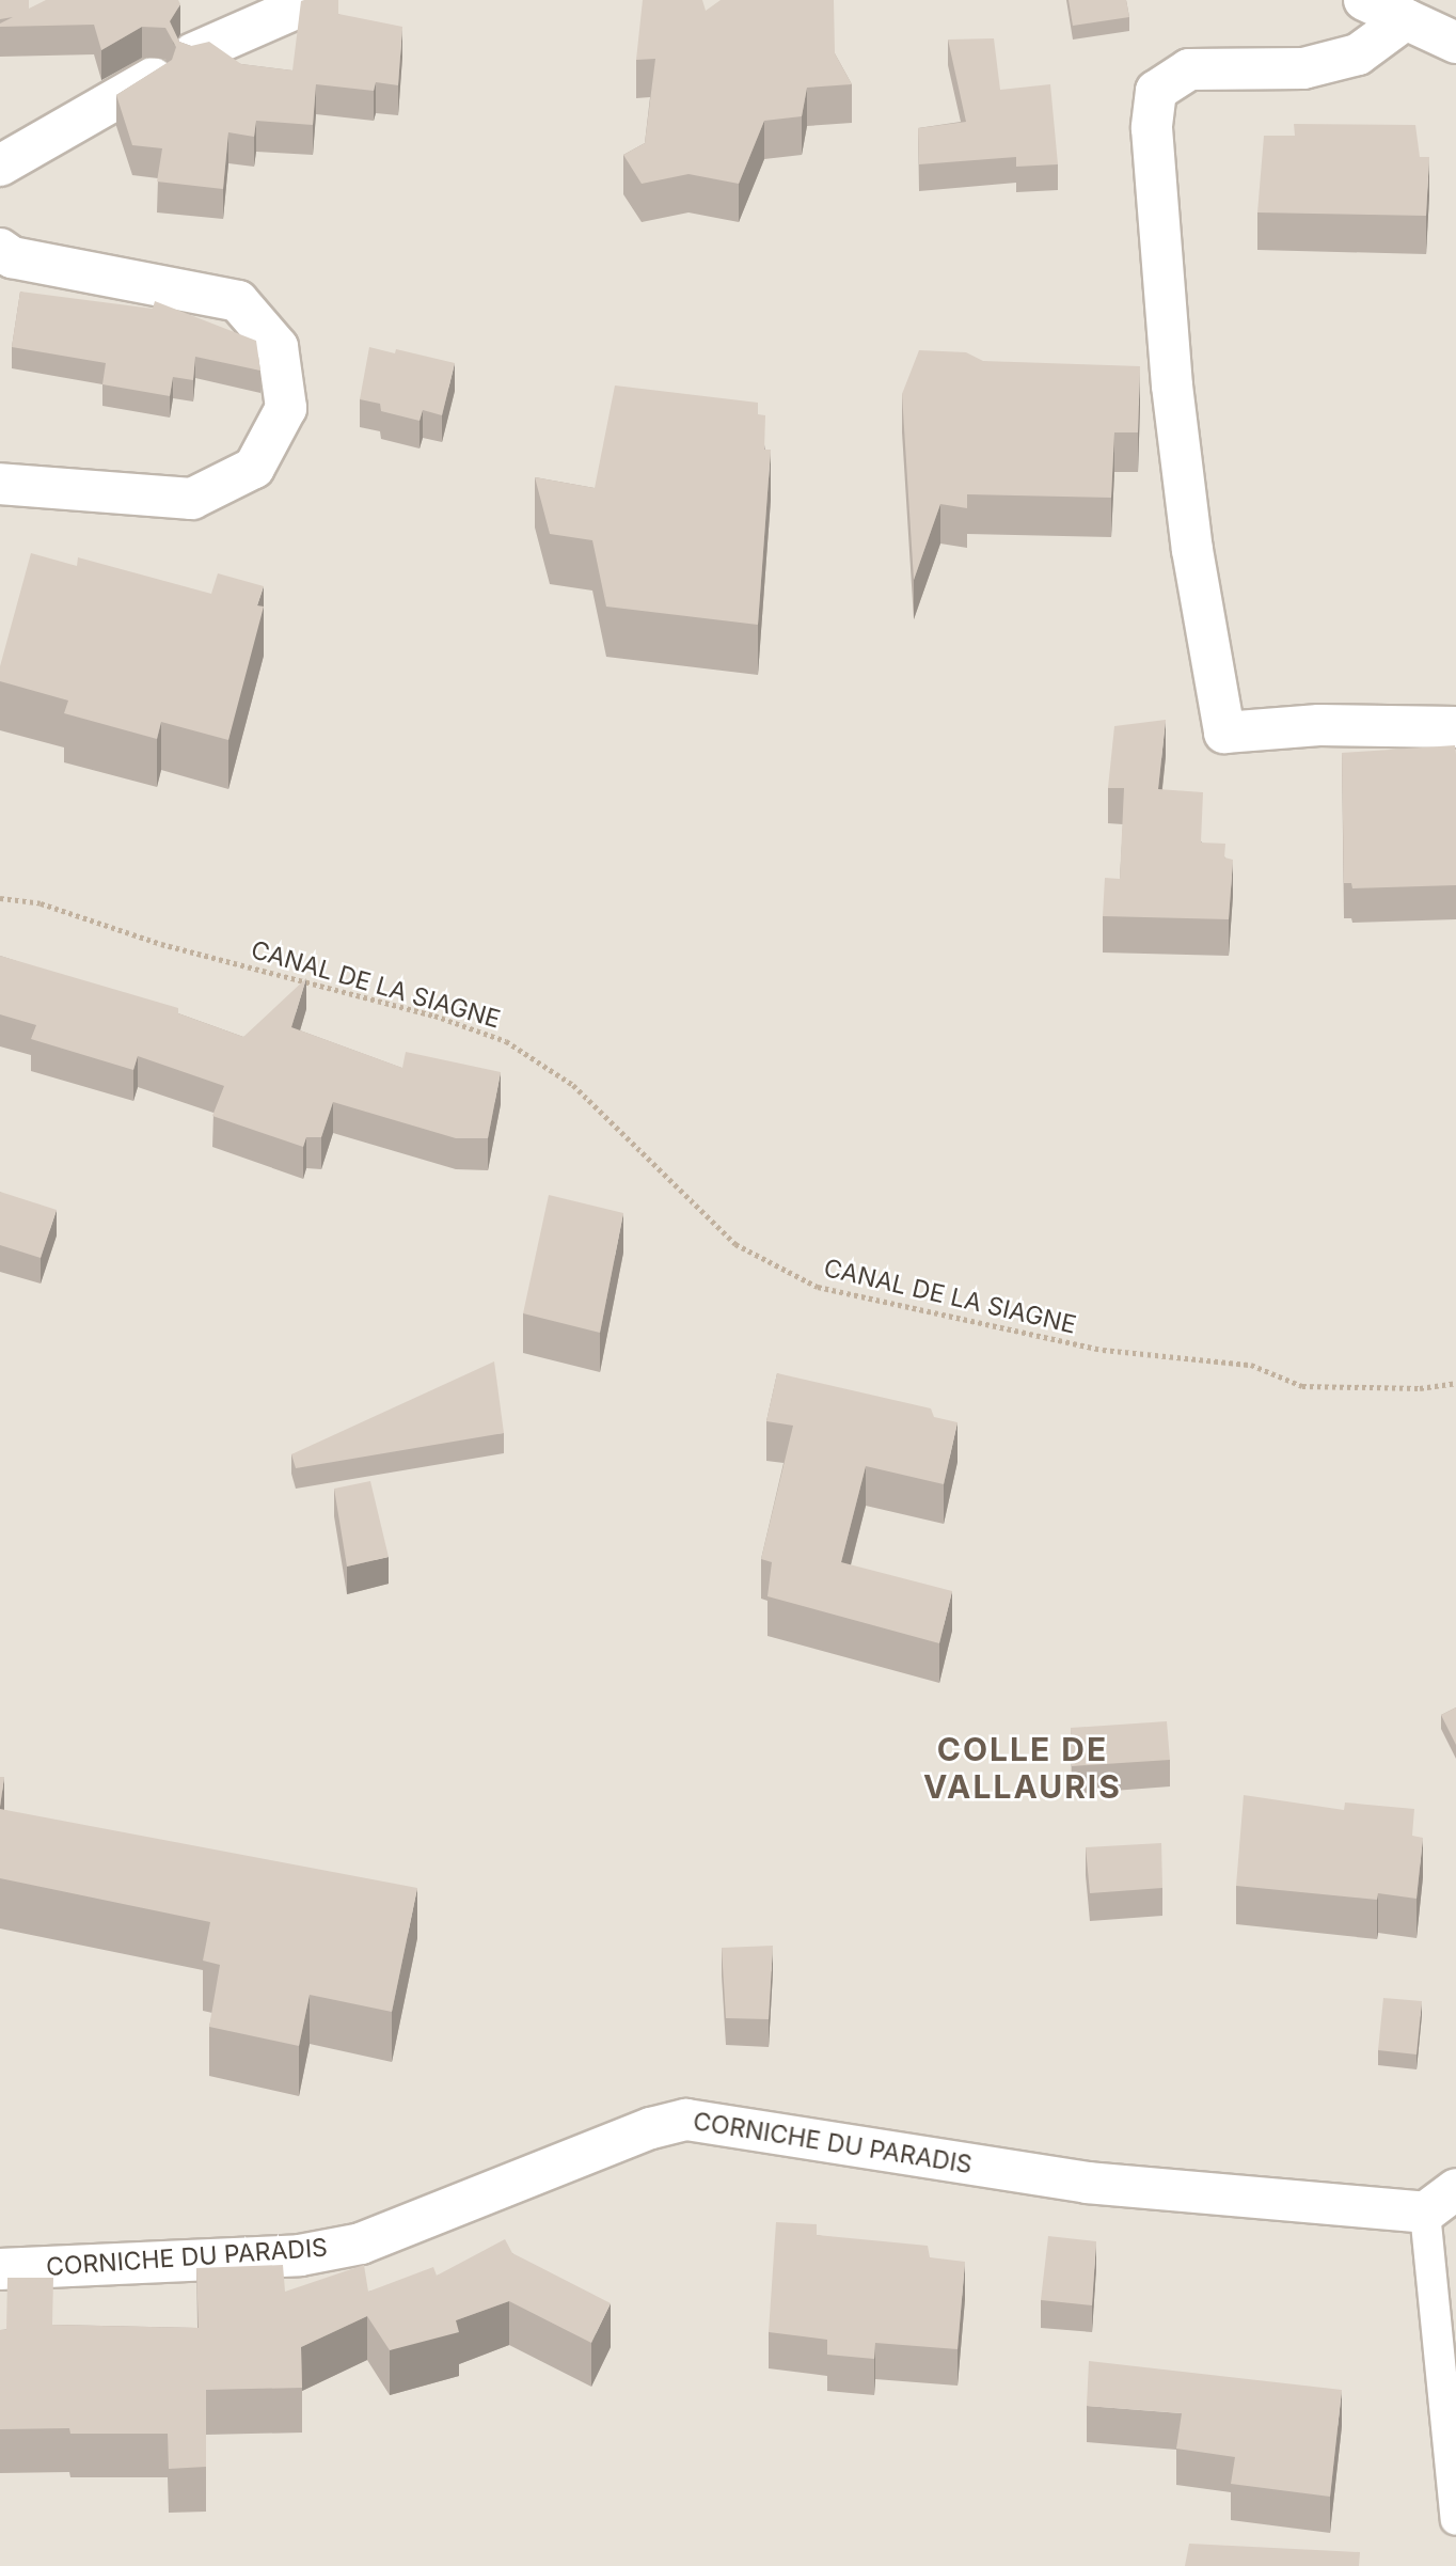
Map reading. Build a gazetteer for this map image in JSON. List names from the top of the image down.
{
  "streets": {
    "street": ["CORNICHE DU PARADIS"],
    "path": ["CANAL DE LA SIAGNE"]
  },
  "districts": ["COLLE DE VALLAURIS"]
}
